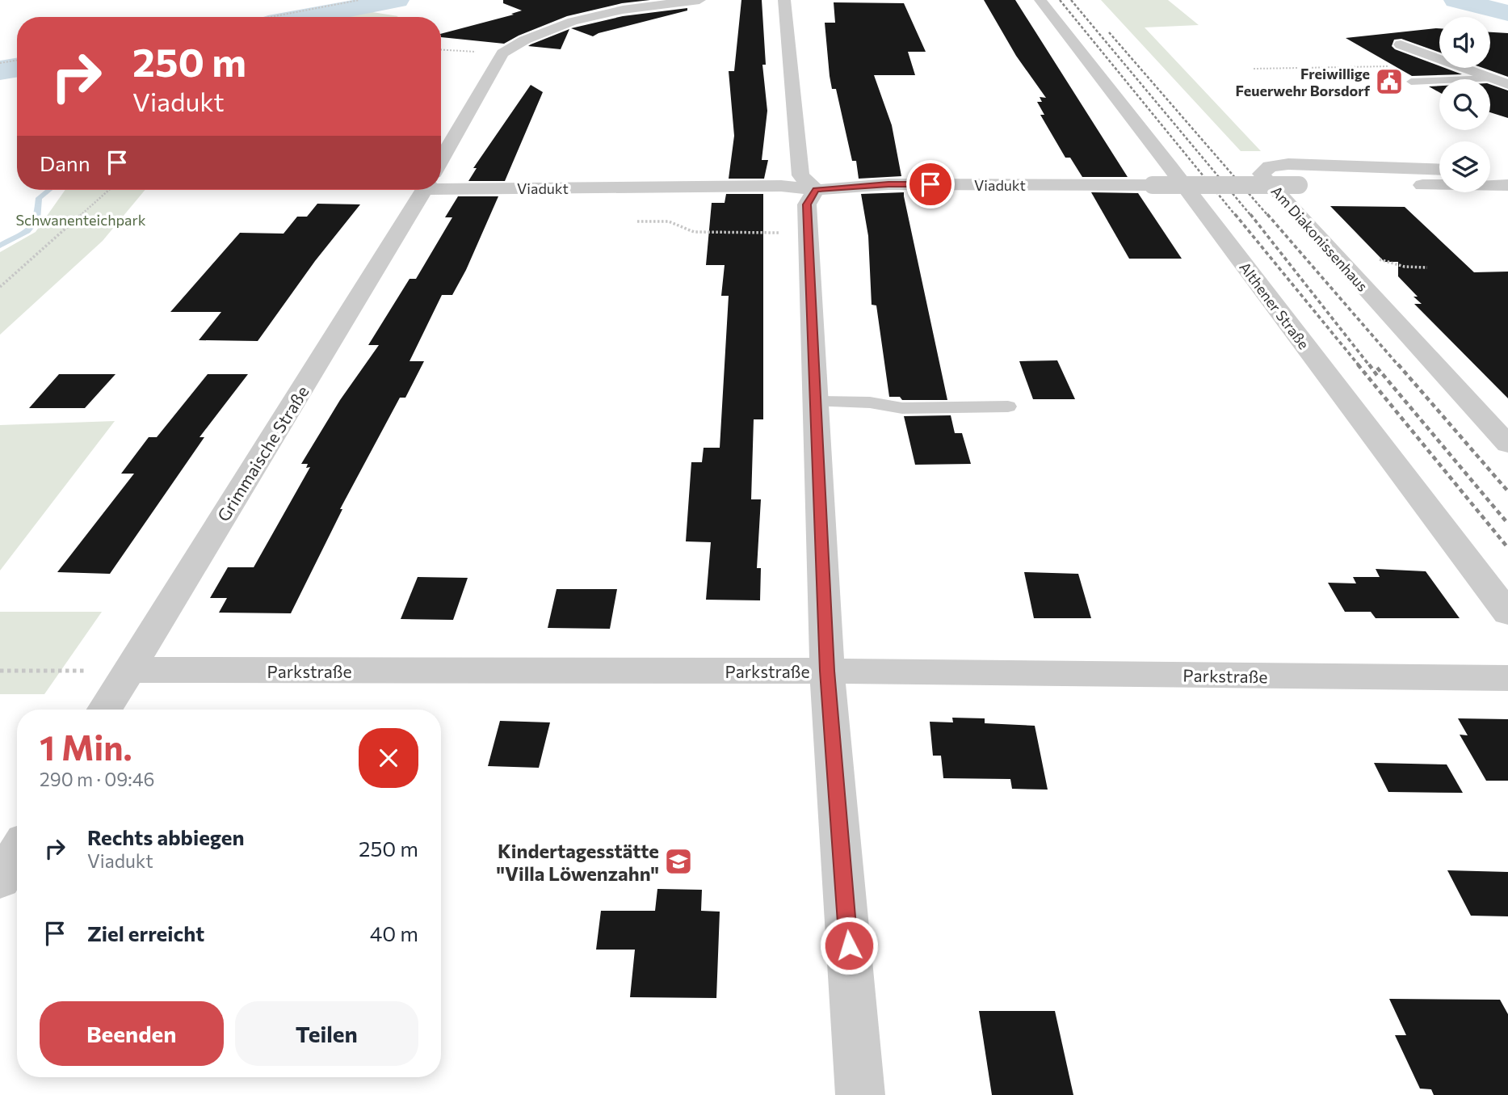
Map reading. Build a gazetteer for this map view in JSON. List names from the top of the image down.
{
  "streets": {
    "street": [
      "Viadukt",
      "Am Diakonissenhaus",
      "Althener Straße",
      "Grimmaische Straße",
      "Parkstraße"
    ]
  },
  "crossings": [
    ["Grimmaische Straße", "Parkstraße"]
  ],
  "parks": ["Schwanenteichpark"],
  "places": {
    "public building": ["Freiwillige Feuerwehr Borsdorf"],
    "school or university": ["Kindertagesstätte \"Villa Löwenzahn\""]
  },
  "page": {
    "turn": ["250 m", "Viadukt"],
    "then": "Dann",
    "heading": ["1 Min.", "290 m · 09:46"],
    "list": [
      {
        "name": "Rechts abbiegen",
        "note": "Viadukt",
        "value": "250 m"
      },
      {
        "name": "Ziel erreicht",
        "value": "40 m"
      }
    ],
    "buttons": ["Beenden", "Teilen"]
  }
}
